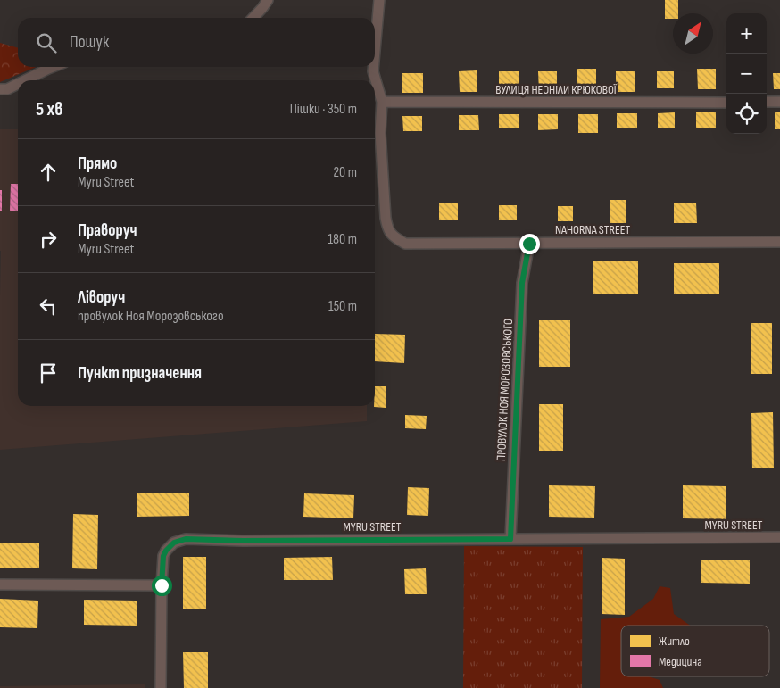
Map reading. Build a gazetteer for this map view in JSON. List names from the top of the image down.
{
  "streets": {
    "street": [
      "ВУЛИЦЯ НЕОНІЛИ КРЮКОВОЇ",
      "NAHORNA STREET",
      "ПРОВУЛОК НОЯ МОРОЗОВСЬКОГО",
      "MYRU STREET"
    ]
  },
  "crossings": [
    ["ВУЛИЦЯ НЕОНІЛИ КРЮКОВОЇ", "NAHORNA STREET"],
    ["NAHORNA STREET", "ПРОВУЛОК НОЯ МОРОЗОВСЬКОГО"],
    ["ПРОВУЛОК НОЯ МОРОЗОВСЬКОГО", "MYRU STREET"]
  ],
  "legend": ["Житло", "Медицина"],
  "north": "top right",
  "page": {
    "map_buttons": ["+", "−"],
    "search": "Пошук",
    "heading": ["5 хв", "Пішки · 350 m"],
    "list": [
      ["Прямо", "Myru Street", "20 m"],
      ["Праворуч", "Myru Street", "180 m"],
      ["Ліворуч", "провулок Ноя Морозовського", "150 m"],
      "Пункт призначення"
    ]
  }
}
